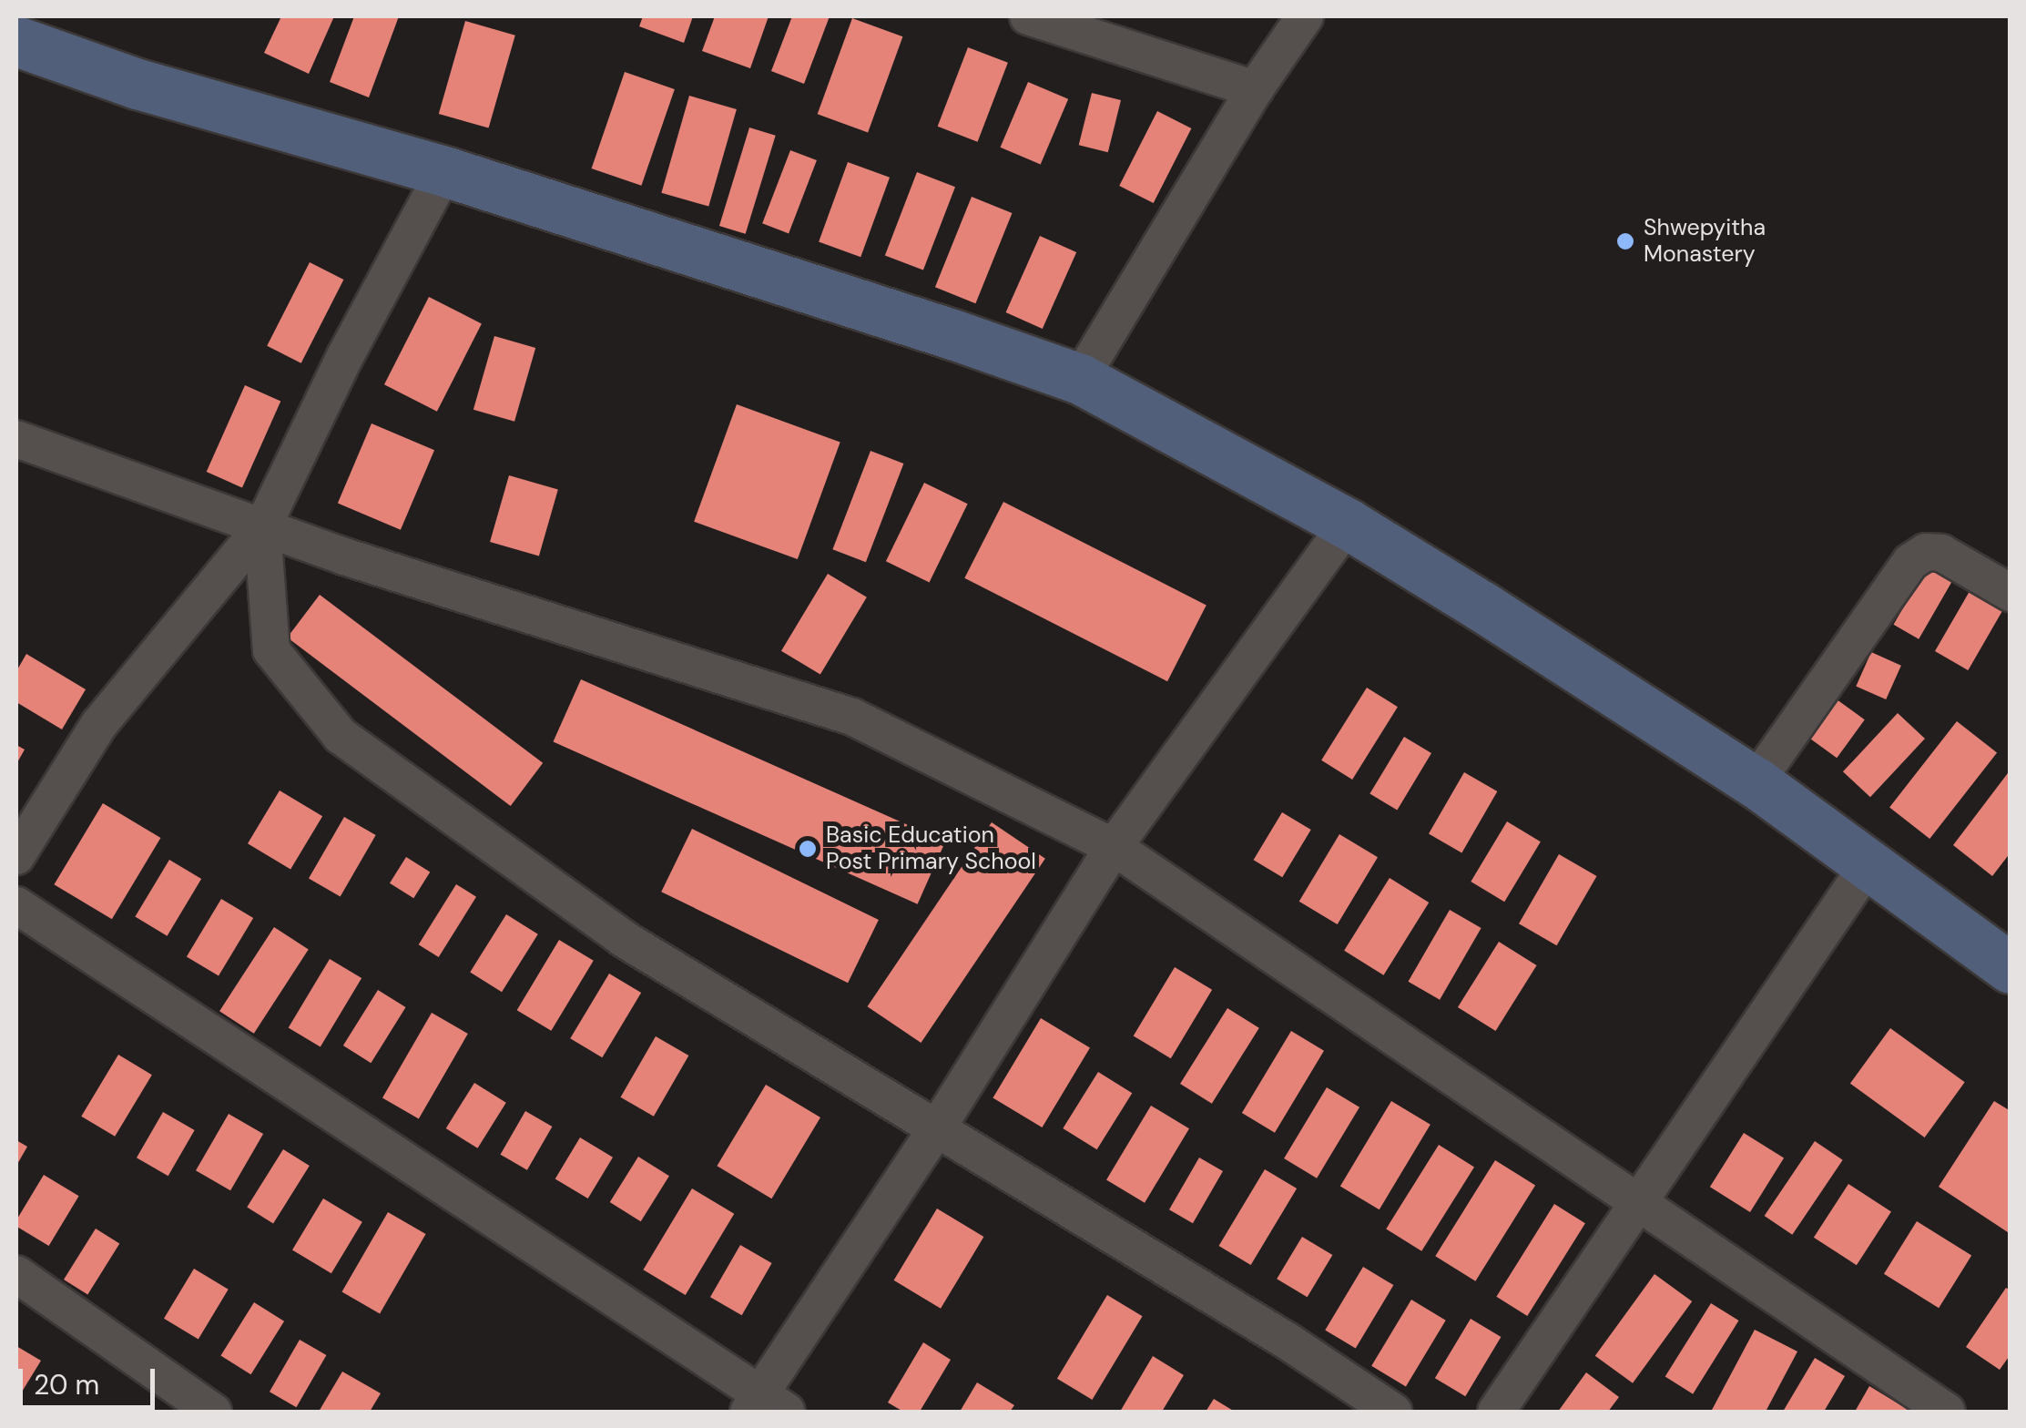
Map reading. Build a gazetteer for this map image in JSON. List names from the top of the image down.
{
  "places": ["Shwepyitha Monastery", "Basic Education Post Primary School"],
  "scale_bar": "20 m"
}
